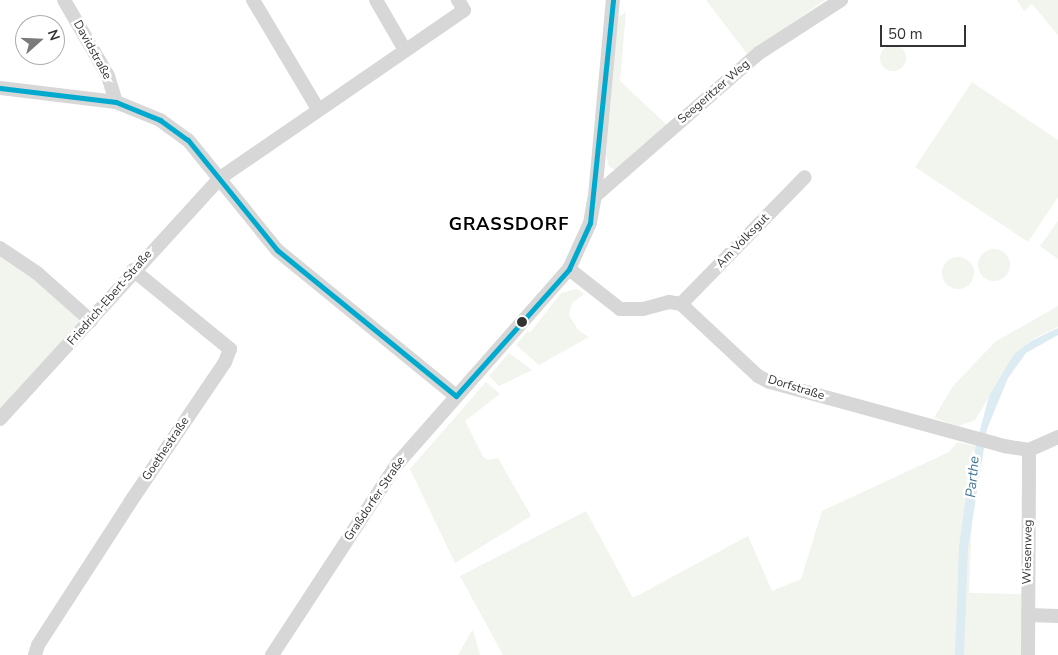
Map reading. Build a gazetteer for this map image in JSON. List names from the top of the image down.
{
  "streets": {
    "street": [
      "Davidstraße",
      "Seegeritzer Weg",
      "Am Volksgut",
      "Friedrich-Ebert-Straße",
      "Dorfstraße",
      "Goethestraße",
      "Graßdorfer Straße",
      "Wiesenweg"
    ]
  },
  "crossings": [
    ["Seegeritzer Weg", "Graßdorfer Straße"],
    ["Am Volksgut", "Dorfstraße"],
    ["Friedrich-Ebert-Straße", "Goethestraße"],
    ["Dorfstraße", "Wiesenweg"]
  ],
  "districts": ["GRASSDORF"],
  "water": ["Parthe"],
  "scale_bar": "50 m",
  "north": "right"
}
